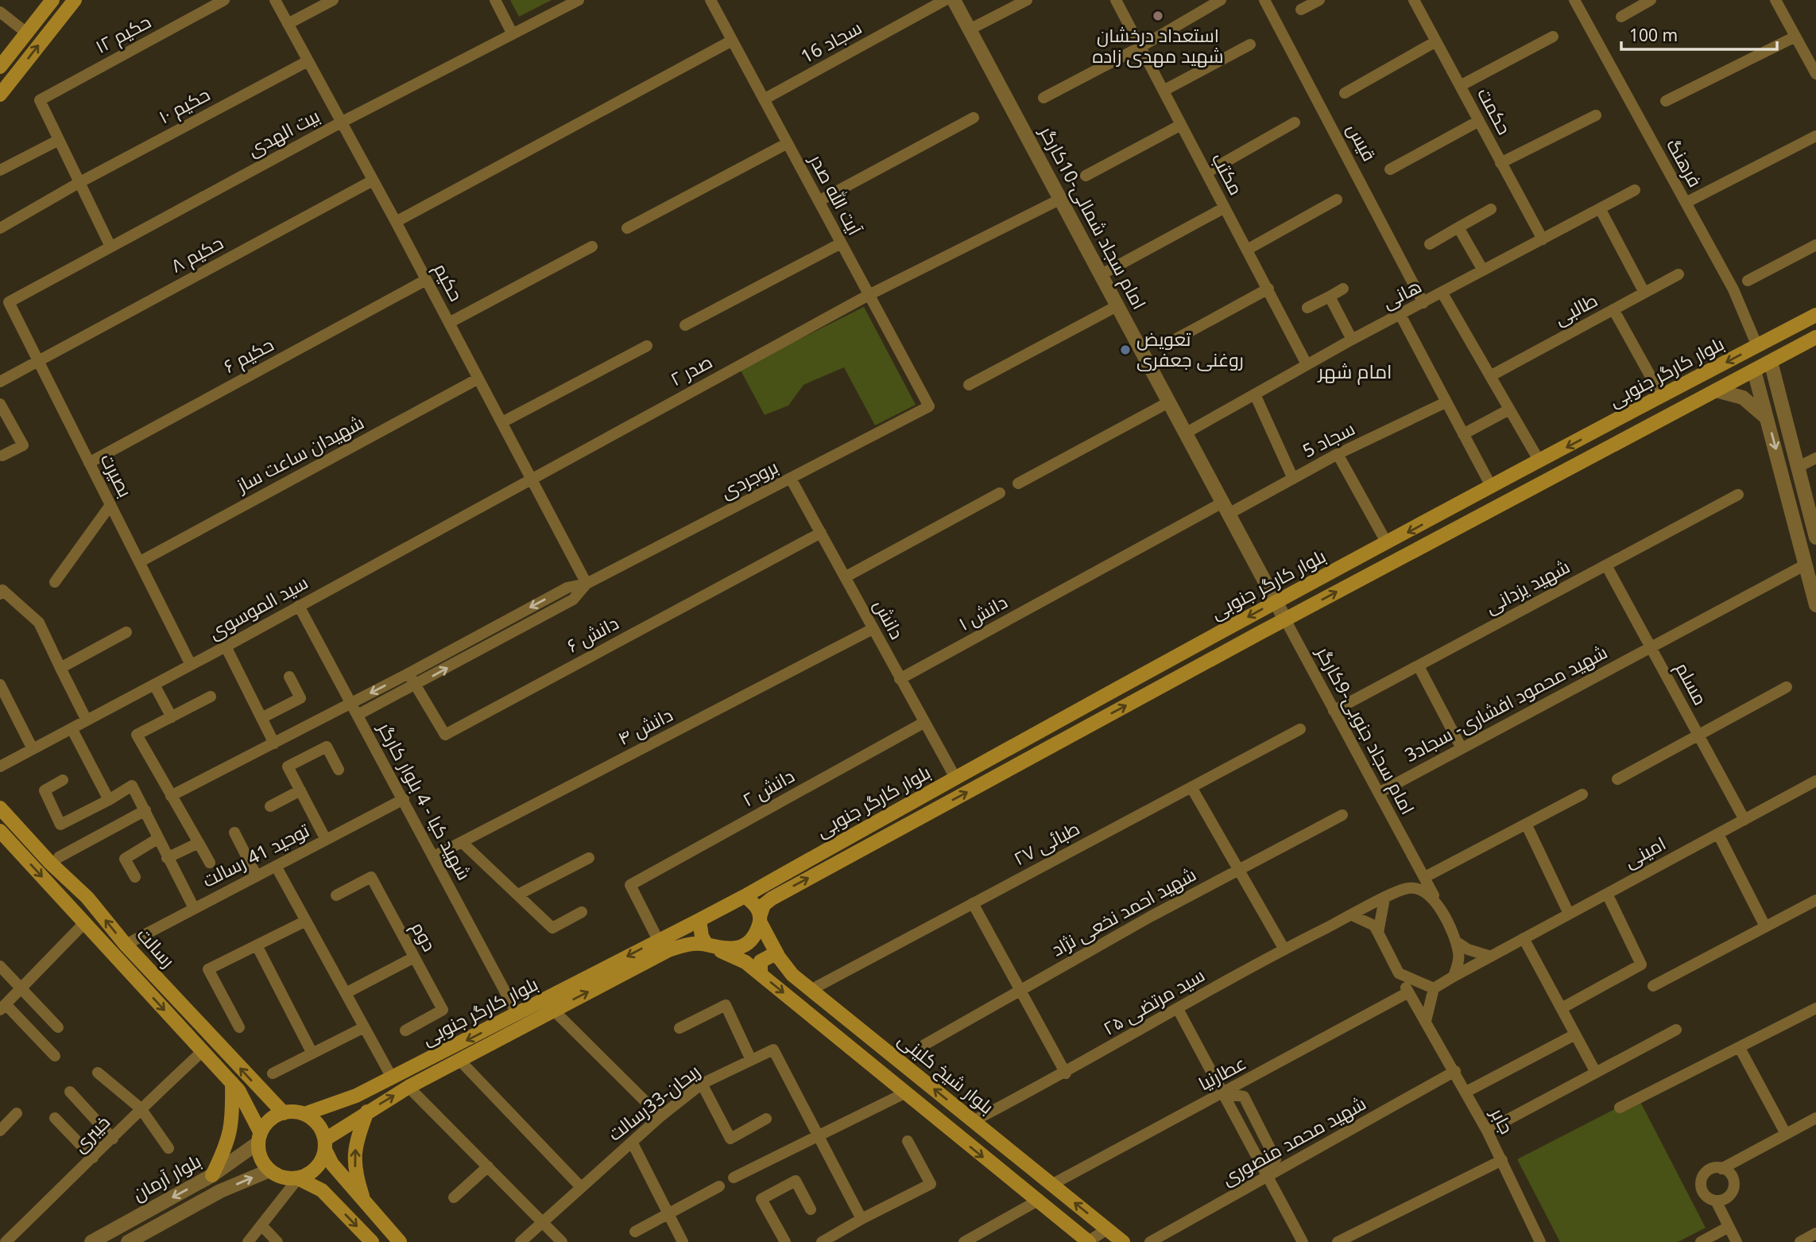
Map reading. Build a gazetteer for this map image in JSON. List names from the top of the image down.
{
  "streets": {
    "main road": ["بلوار کارگر جنوبی", "رسالت", "بلوار شیخ کلینی"],
    "street": [
      "حکیم ۱۲",
      "سجاد 16",
      "حکیم ۱۰",
      "حکمت",
      "بیت الهدی",
      "قیس",
      "فرهنگ",
      "مکتب",
      "آیت الله صدر",
      "امام سجاد شمالی-10کارگر",
      "حکیم ۸",
      "حکیم",
      "هانی",
      "طالبی",
      "حکیم ۶",
      "صدر ۲",
      "سجاد 5",
      "شهیدان ساعت ساز",
      "بصیرت",
      "بروجردی",
      "شهید یزدانی",
      "سید الموسوی",
      "دانش ۱",
      "دانش",
      "دانش ۶",
      "مسلم",
      "شهید محمود افشاری- سجاد3",
      "دانش ۴",
      "امام سجاد جنوبی-9کارگر",
      "دانش ۲",
      "شهید کیا - 4 بلوار کارگر",
      "طبائی ۲۷",
      "امینی",
      "توحید 41 رسالت",
      "شهید احمد نخعی نژاد",
      "دوم",
      "۲۵ سید مرتضی",
      "عطارنیا",
      "ریحان-33رسالت",
      "جابر",
      "خیبری",
      "شهید محمد منصوری",
      "بلوار آرمان"
    ]
  },
  "crossings": [
    ["سجاد 16", "آیت الله صدر"],
    ["حکیم ۱۰", "حکیم"],
    ["حکمت", "هانی"],
    ["بیت الهدی", "حکیم"],
    ["بیت الهدی", "بصیرت"],
    ["قیس", "هانی"],
    ["فرهنگ", "بلوار کارگر جنوبی"],
    ["مکتب", "هانی"],
    ["آیت الله صدر", "صدر ۲"],
    ["آیت الله صدر", "بروجردی"],
    ["امام سجاد شمالی-10کارگر", "هانی"],
    ["امام سجاد شمالی-10کارگر", "صدر ۲"],
    ["امام سجاد شمالی-10کارگر", "بلوار کارگر جنوبی"],
    ["امام سجاد شمالی-10کارگر", "سجاد 5"],
    ["امام سجاد شمالی-10کارگر", "امام سجاد جنوبی-9کارگر"],
    ["حکیم ۸", "حکیم"],
    ["حکیم ۸", "بصیرت"],
    ["حکیم", "حکیم ۶"],
    ["حکیم", "صدر ۲"],
    ["حکیم", "شهیدان ساعت ساز"],
    ["حکیم", "بروجردی"],
    ["حکیم", "سید الموسوی"],
    ["حکیم ۶", "بصیرت"],
    ["صدر ۲", "سید الموسوی"],
    ["بلوار کارگر جنوبی", "دانش"],
    ["بلوار کارگر جنوبی", "امام سجاد جنوبی-9کارگر"],
    ["بلوار کارگر جنوبی", "دانش ۲"],
    ["بلوار کارگر جنوبی", "شهید کیا - 4 بلوار کارگر"],
    ["بلوار کارگر جنوبی", "رسالت"],
    ["بلوار کارگر جنوبی", "بلوار شیخ کلینی"],
    ["بلوار کارگر جنوبی", "بلوار آرمان"],
    ["سجاد 5", "دانش ۱"],
    ["شهیدان ساعت ساز", "بصیرت"],
    ["بصیرت", "سید الموسوی"],
    ["بروجردی", "دانش"],
    ["بروجردی", "دانش ۶"],
    ["بروجردی", "شهید کیا - 4 بلوار کارگر"],
    ["شهید یزدانی", "مسلم"],
    ["شهید یزدانی", "امام سجاد جنوبی-9کارگر"],
    ["سید الموسوی", "شهید کیا - 4 بلوار کارگر"],
    ["دانش ۱", "دانش"],
    ["دانش", "دانش ۶"],
    ["دانش", "دانش ۴"],
    ["دانش", "دانش ۲"],
    ["مسلم", "شهید محمود افشاری- سجاد3"],
    ["مسلم", "امینی"],
    ["شهید محمود افشاری- سجاد3", "امام سجاد جنوبی-9کارگر"],
    ["دانش ۴", "شهید کیا - 4 بلوار کارگر"],
    ["امام سجاد جنوبی-9کارگر", "امینی"],
    ["امام سجاد جنوبی-9کارگر", "۲۵ سید مرتضی"],
    ["امام سجاد جنوبی-9کارگر", "جابر"],
    ["شهید کیا - 4 بلوار کارگر", "توحید 41 رسالت"],
    ["طبائی ۲۷", "بلوار شیخ کلینی"],
    ["امینی", "۲۵ سید مرتضی"],
    ["امینی", "جابر"],
    ["توحید 41 رسالت", "رسالت"],
    ["رسالت", "خیبری"],
    ["رسالت", "بلوار آرمان"],
    ["۲۵ سید مرتضی", "بلوار شیخ کلینی"],
    ["۲۵ سید مرتضی", "جابر"],
    ["بلوار شیخ کلینی", "عطارنیا"],
    ["عطارنیا", "جابر"],
    ["جابر", "شهید محمد منصوری"]
  ],
  "districts": ["امام شهر"],
  "places": ["استعداد درخشان شهید مهدی زاده", "تعویض روغنی جعفری"],
  "scale_bar": "100 m"
}
